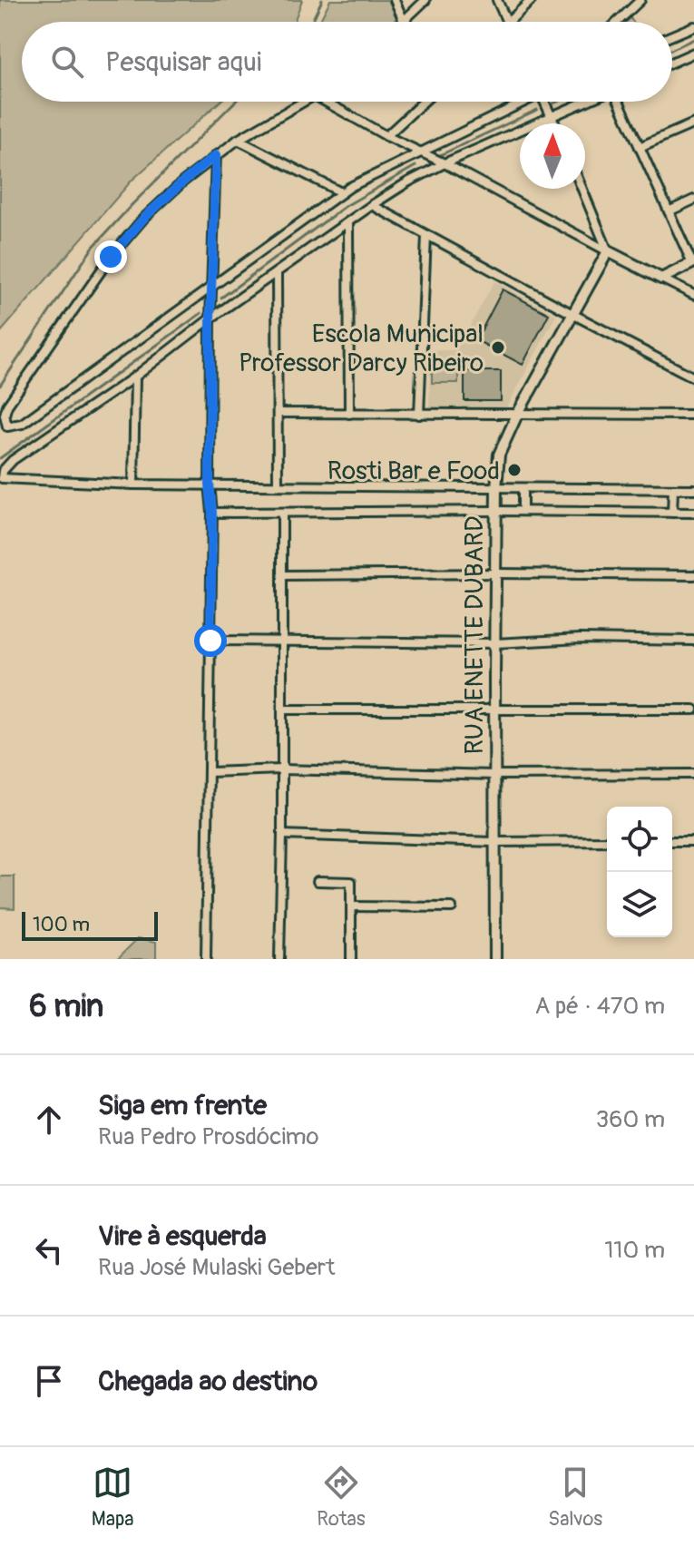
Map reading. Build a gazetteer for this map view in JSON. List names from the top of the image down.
{
  "streets": {
    "street": ["RUA ENETTE DUBARD"]
  },
  "places": ["Escola Municipal Professor Darcy Ribeiro", "Rosti Bar e Food"],
  "scale_bar": "100 m",
  "north": "top",
  "page": {
    "search": "Pesquisar aqui",
    "scale": "100 m",
    "heading": ["6 min", "A pé · 470 m"],
    "list": [
      ["Siga em frente", "Rua Pedro Prosdócimo", "360 m"],
      ["Vire à esquerda", "Rua José Mulaski Gebert", "110 m"],
      "Chegada ao destino"
    ],
    "nav": ["Mapa", "Rotas", "Salvos"]
  }
}
